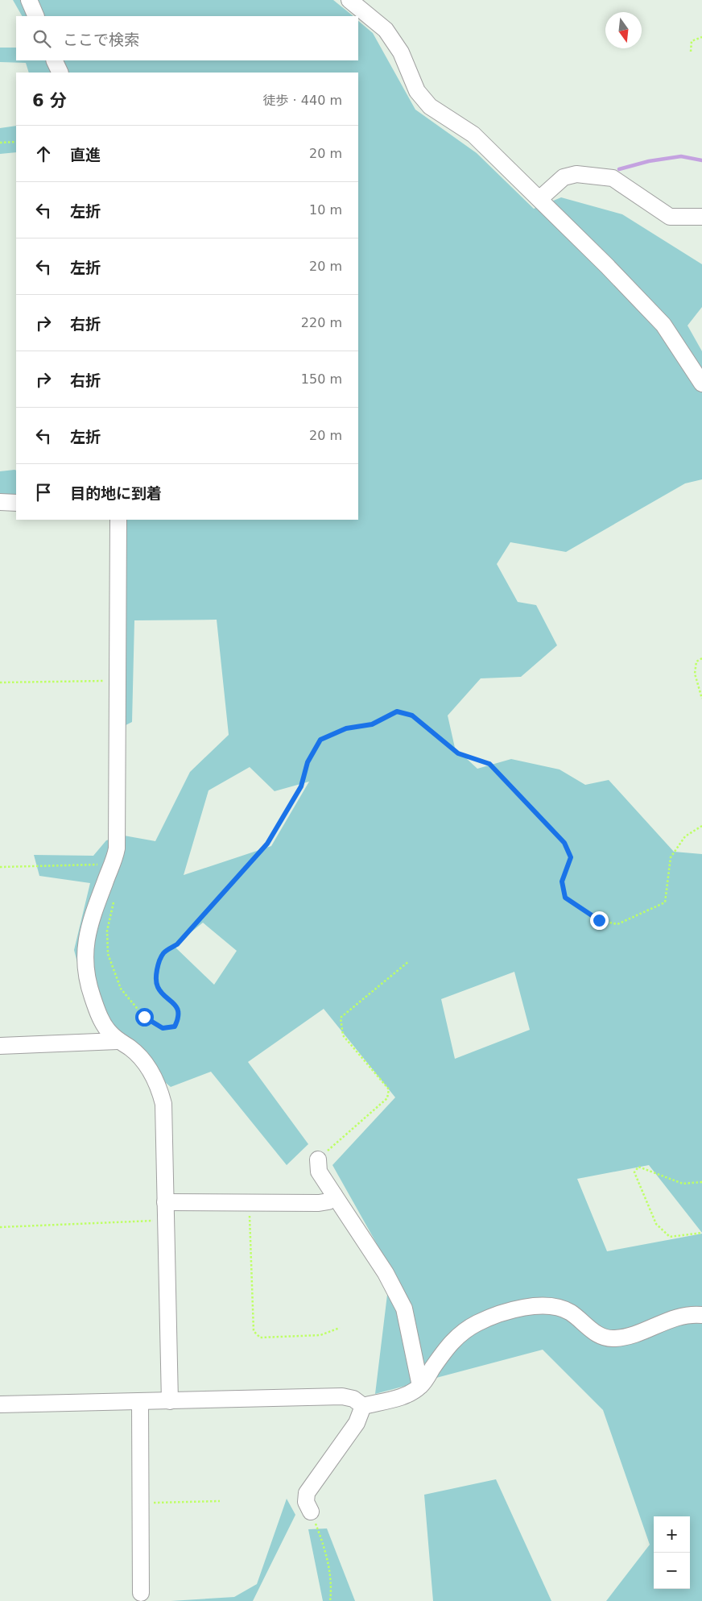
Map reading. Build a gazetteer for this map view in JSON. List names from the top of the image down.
{
  "north": "bottom",
  "page": {
    "search": "ここで検索",
    "heading": ["6 分", "徒歩 · 440 m"],
    "list": [
      ["直進", "20 m"],
      ["左折", "10 m"],
      ["左折", "20 m"],
      ["右折", "220 m"],
      ["右折", "150 m"],
      ["左折", "20 m"],
      "目的地に到着"
    ],
    "map_buttons": ["+", "−"]
  }
}
